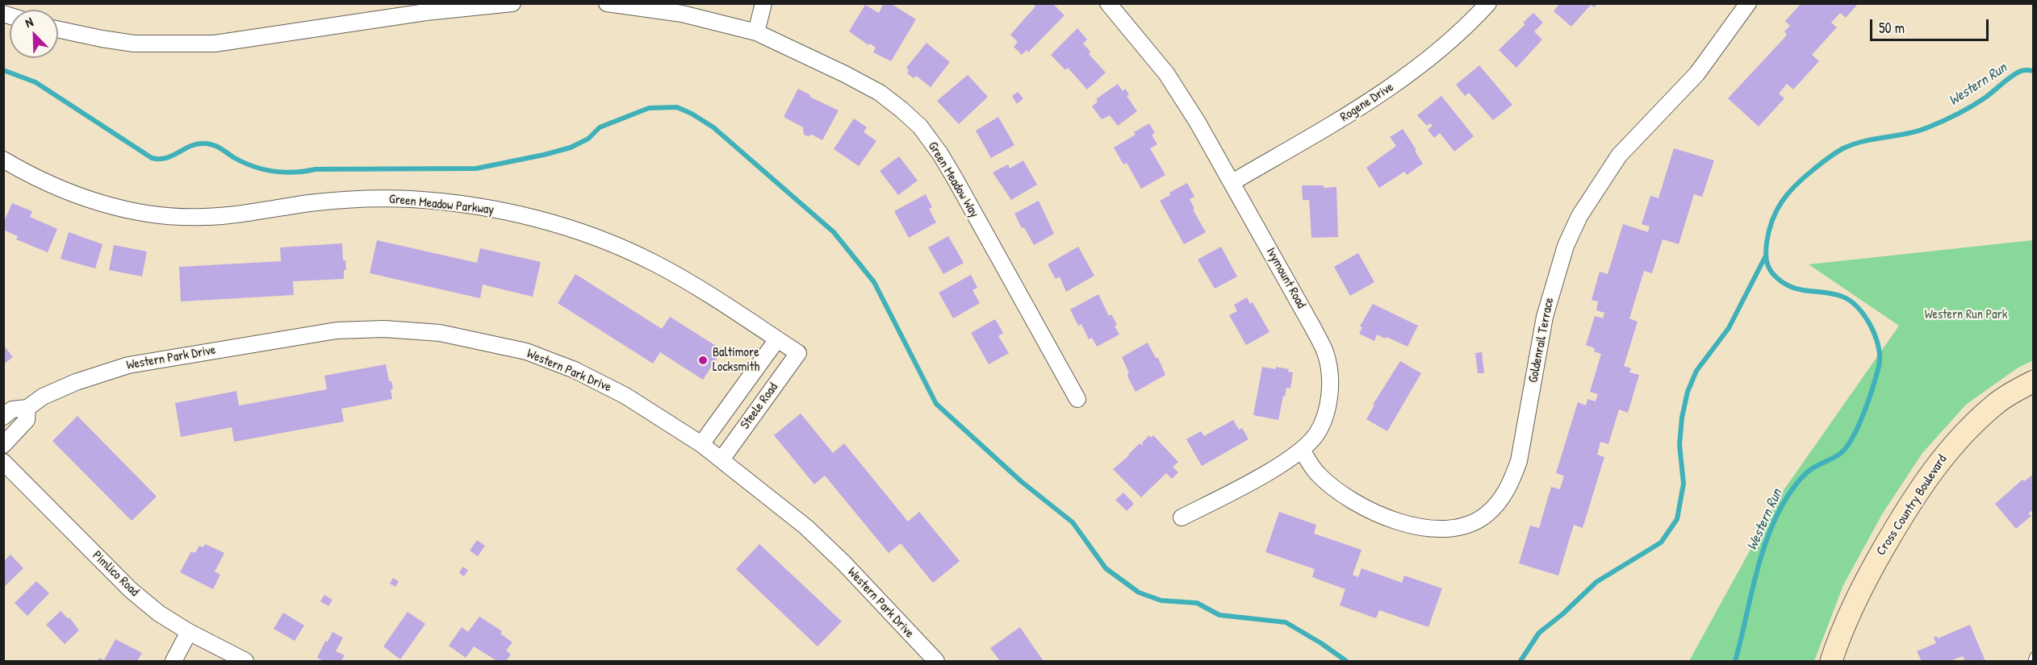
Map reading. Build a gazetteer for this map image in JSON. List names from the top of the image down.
{
  "streets": {
    "main road": ["Cross Country Boulevard"],
    "street": [
      "Rogene Drive",
      "Green Meadow Way",
      "Green Meadow Parkway",
      "Ivymount Road",
      "Goldenrail Terrace",
      "Western Park Drive",
      "Steele Road",
      "Pimlico Road"
    ]
  },
  "crossings": [
    ["Rogene Drive", "Ivymount Road"],
    ["Green Meadow Parkway", "Steele Road"],
    ["Ivymount Road", "Goldenrail Terrace"],
    ["Western Park Drive", "Steele Road"]
  ],
  "water": ["Western Run"],
  "parks": ["Western Run Park"],
  "places": ["Baltimore Locksmith"],
  "scale_bar": "50 m",
  "north": "top left"
}
